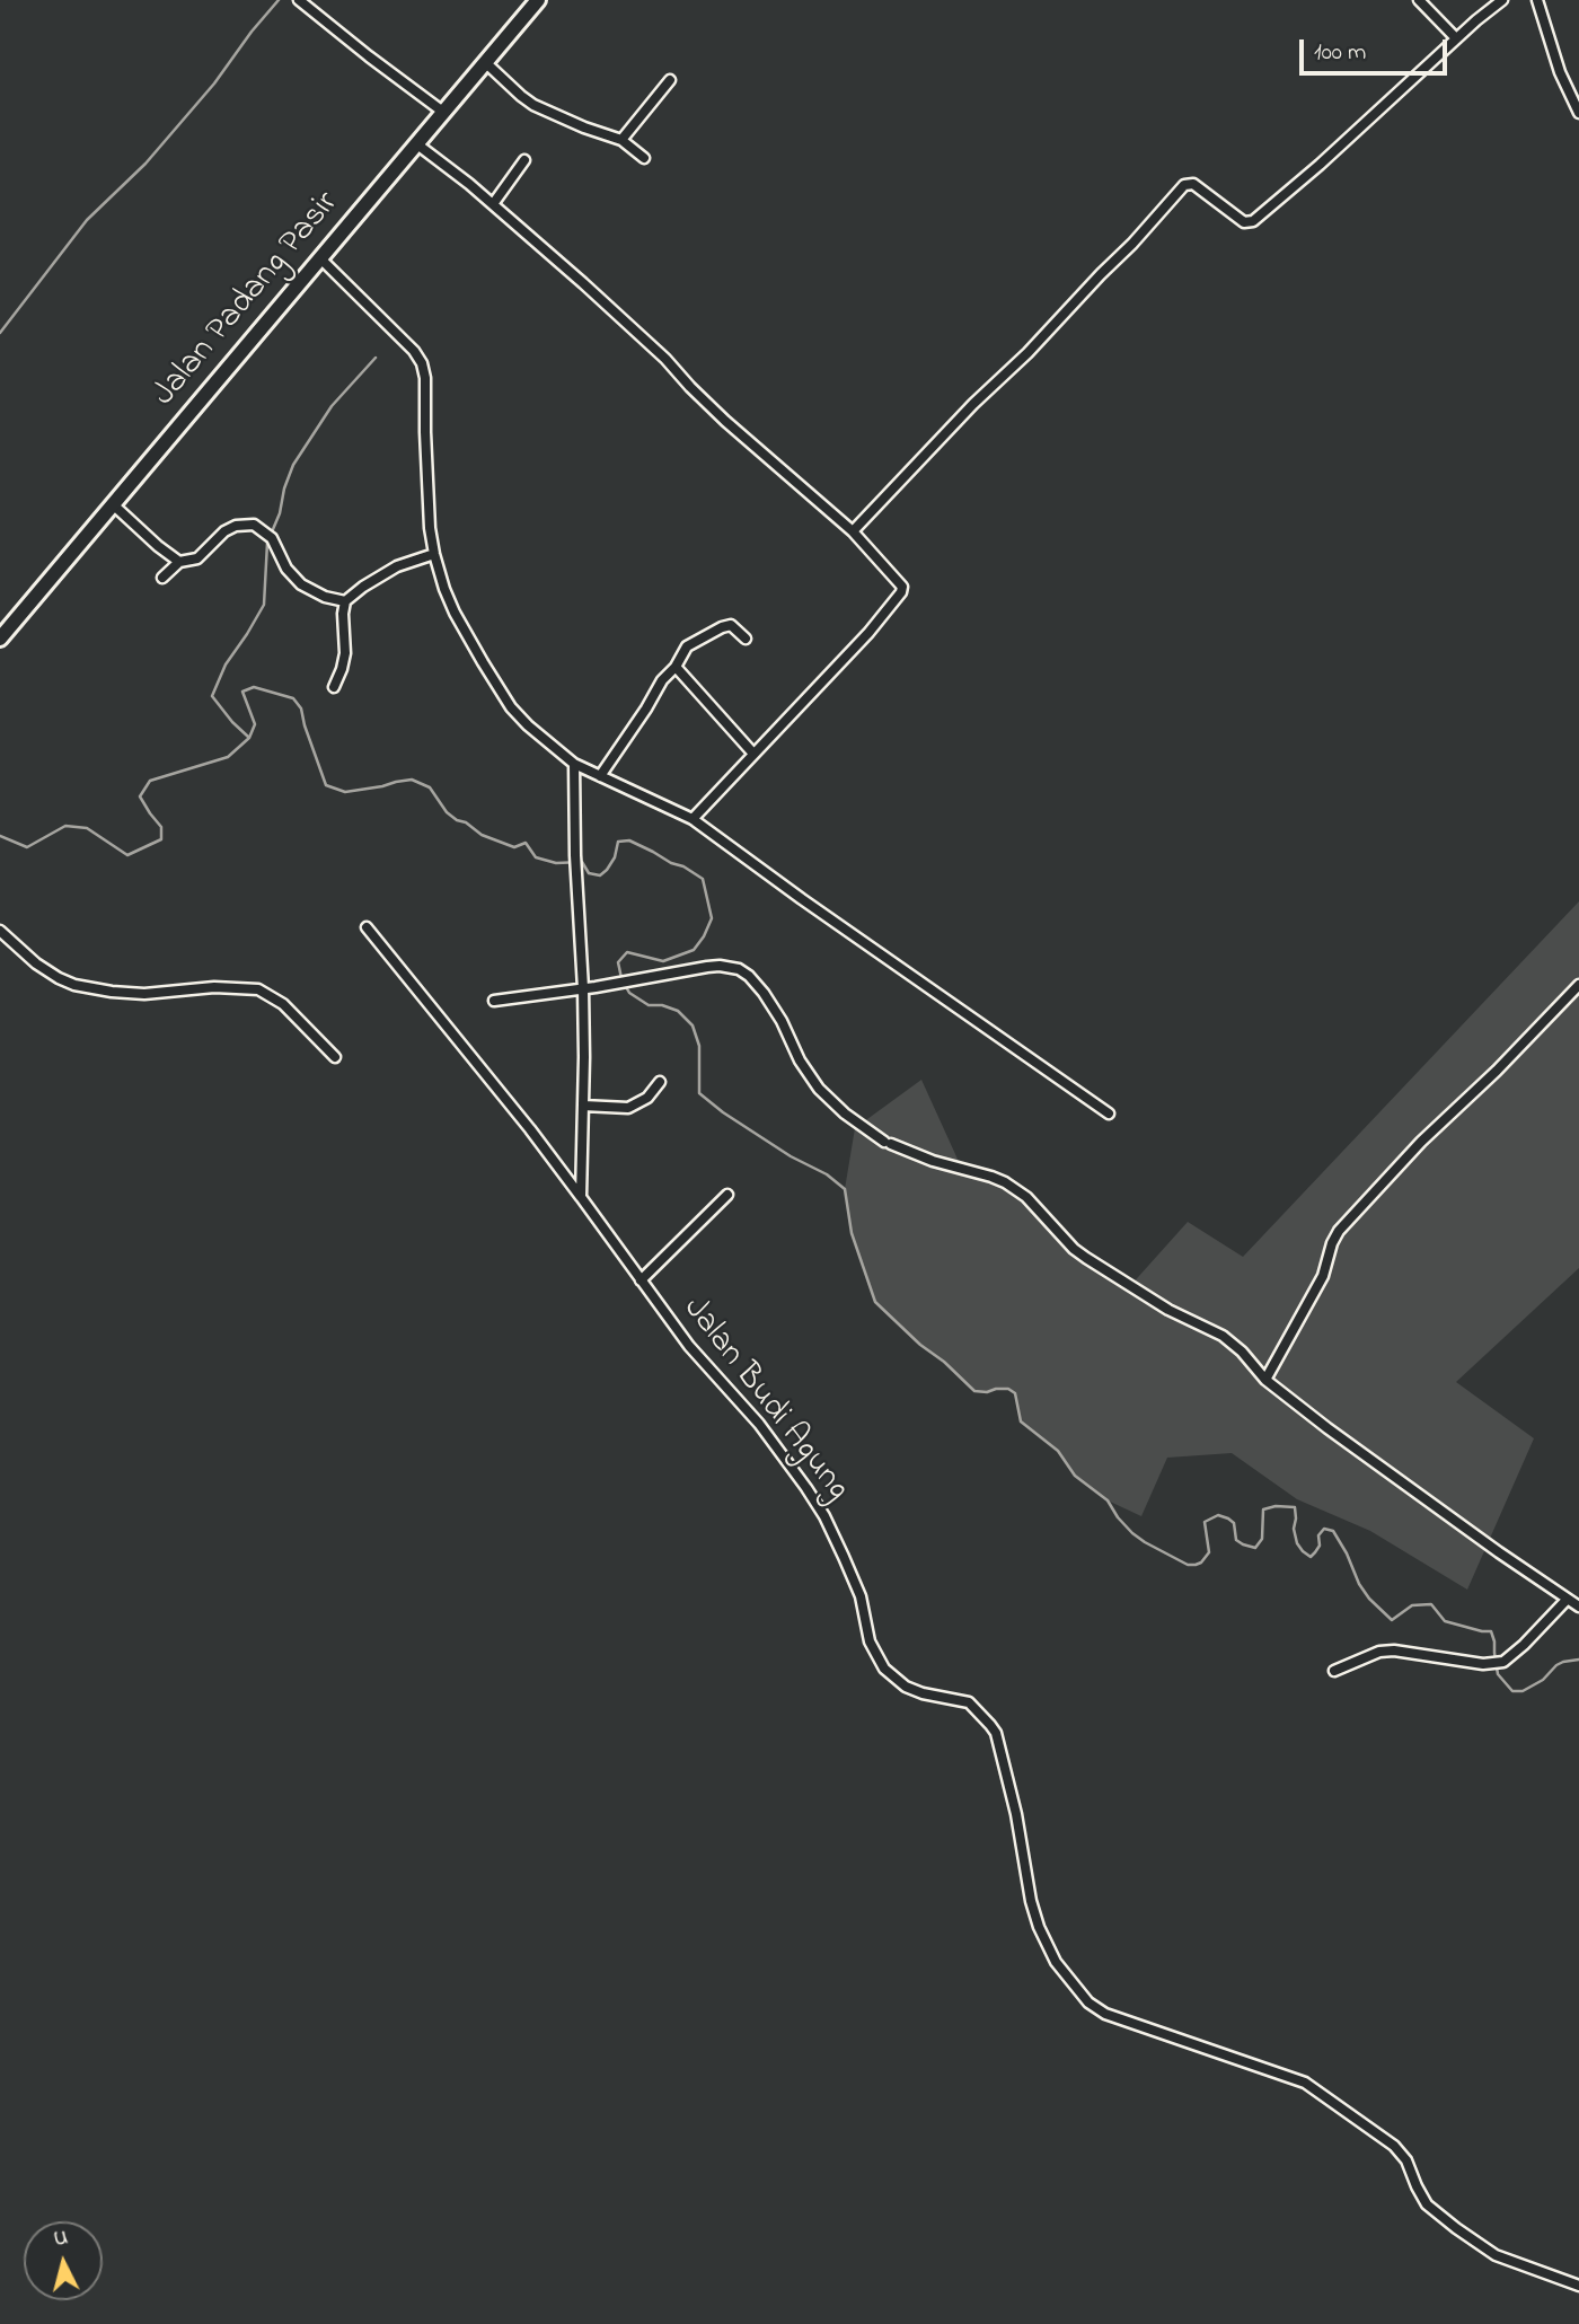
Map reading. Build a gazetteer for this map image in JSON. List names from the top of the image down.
{
  "streets": {
    "highway": ["Jalan Padang Pasir"],
    "street": ["Jalan Budi Agung"]
  },
  "scale_bar": "100 m",
  "north": "top"
}
